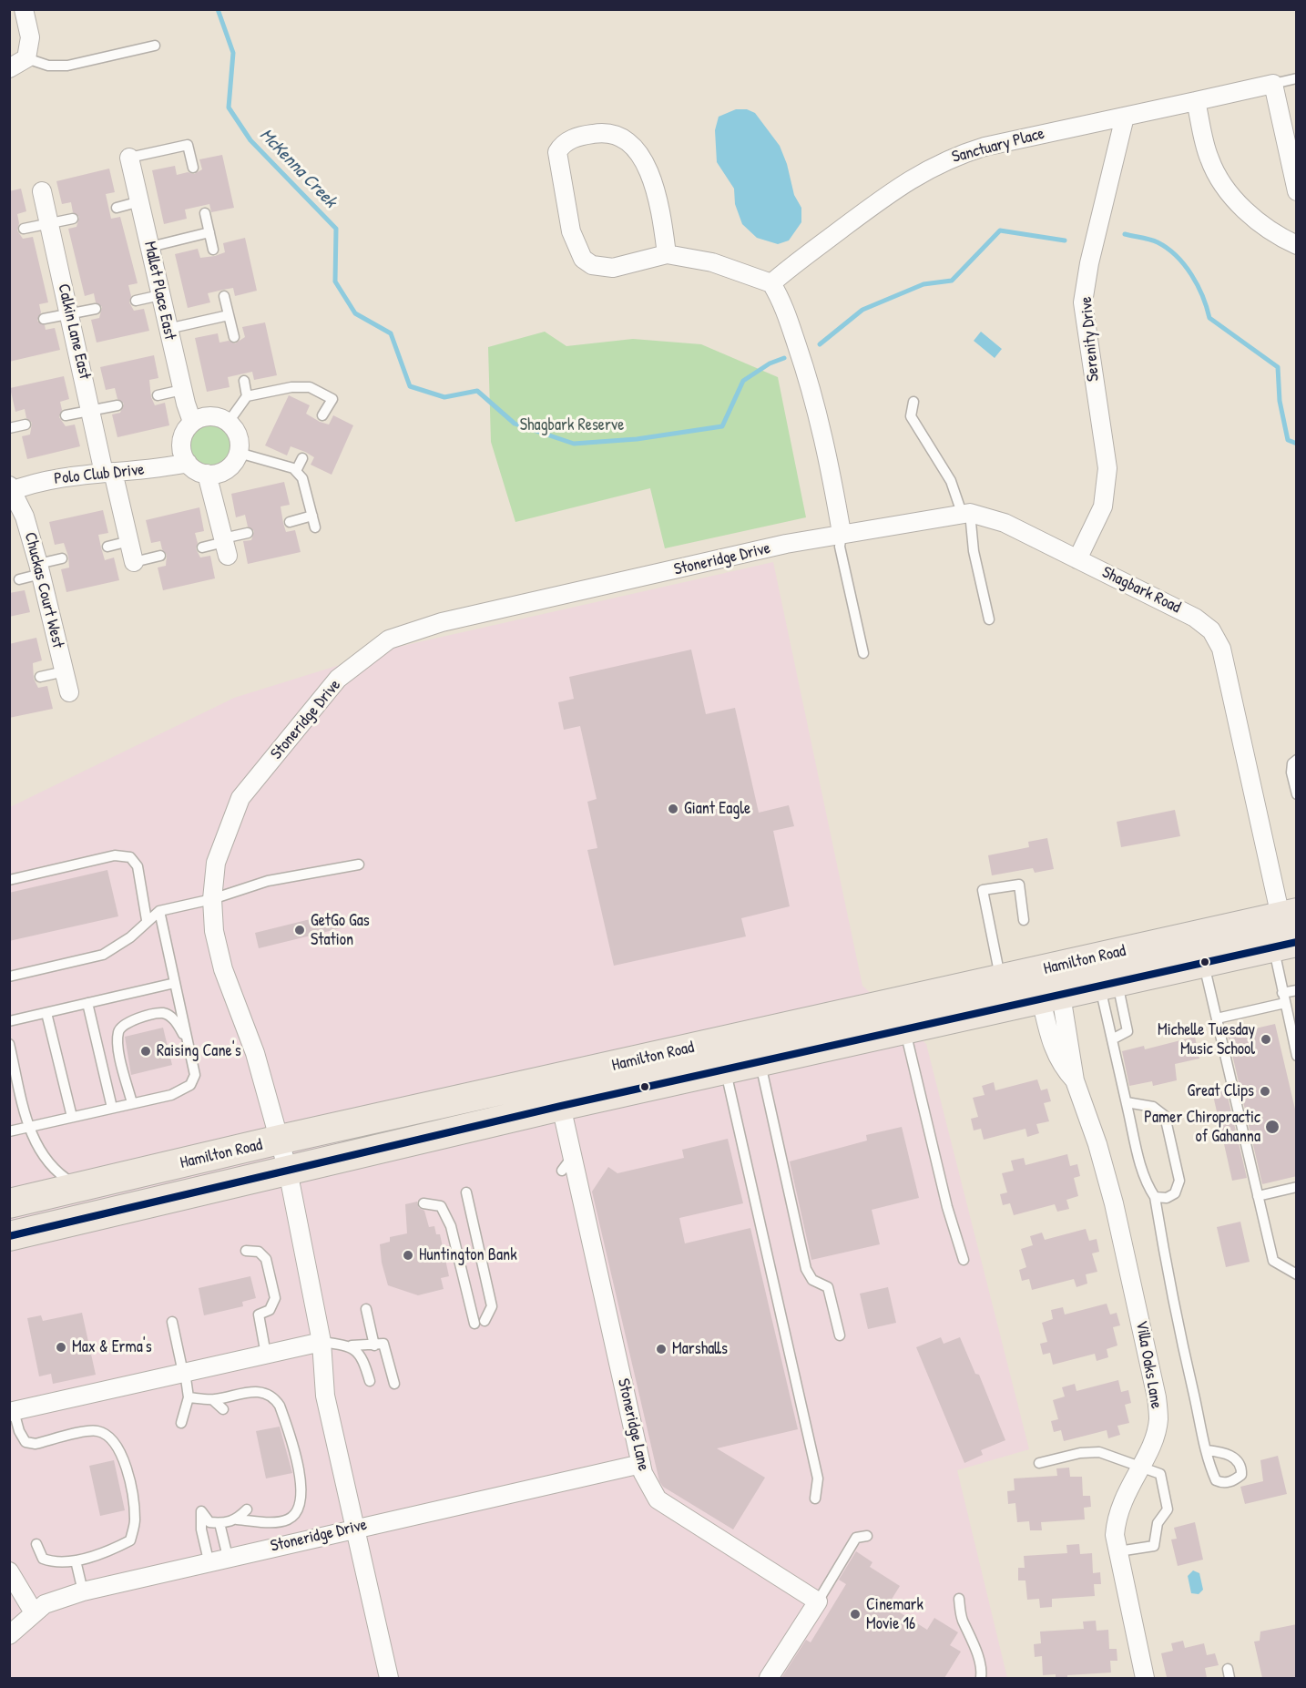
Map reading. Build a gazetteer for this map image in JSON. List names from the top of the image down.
{
  "streets": {
    "main road": ["Hamilton Road"],
    "street": [
      "Sanctuary Place",
      "Mallet Place East",
      "Calkin Lane East",
      "Serenity Drive",
      "Polo Club Drive",
      "Stoneridge Drive",
      "Chuckas Court West",
      "Shagbark Road",
      "Villa Oaks Lane",
      "Stoneridge Lane"
    ]
  },
  "crossings": [
    ["Sanctuary Place", "Serenity Drive"],
    ["Mallet Place East", "Polo Club Drive"],
    ["Calkin Lane East", "Polo Club Drive"],
    ["Serenity Drive", "Shagbark Road"],
    ["Polo Club Drive", "Chuckas Court West"],
    ["Stoneridge Drive", "Shagbark Road"],
    ["Stoneridge Drive", "Hamilton Road"],
    ["Stoneridge Drive", "Stoneridge Lane"],
    ["Shagbark Road", "Hamilton Road"],
    ["Hamilton Road", "Villa Oaks Lane"],
    ["Hamilton Road", "Stoneridge Lane"]
  ],
  "water": ["McKenna Creek"],
  "parks": ["Shagbark Reserve"],
  "places": [
    "Giant Eagle",
    "GetGo Gas Station",
    "Michelle Tuesday Music School",
    "Raising Cane's",
    "Great Clips",
    "Pamer Chiropractic of Gahanna",
    "Huntington Bank",
    "Max & Erma's",
    "Marshalls",
    "Cinemark Movie 16"
  ]
}
